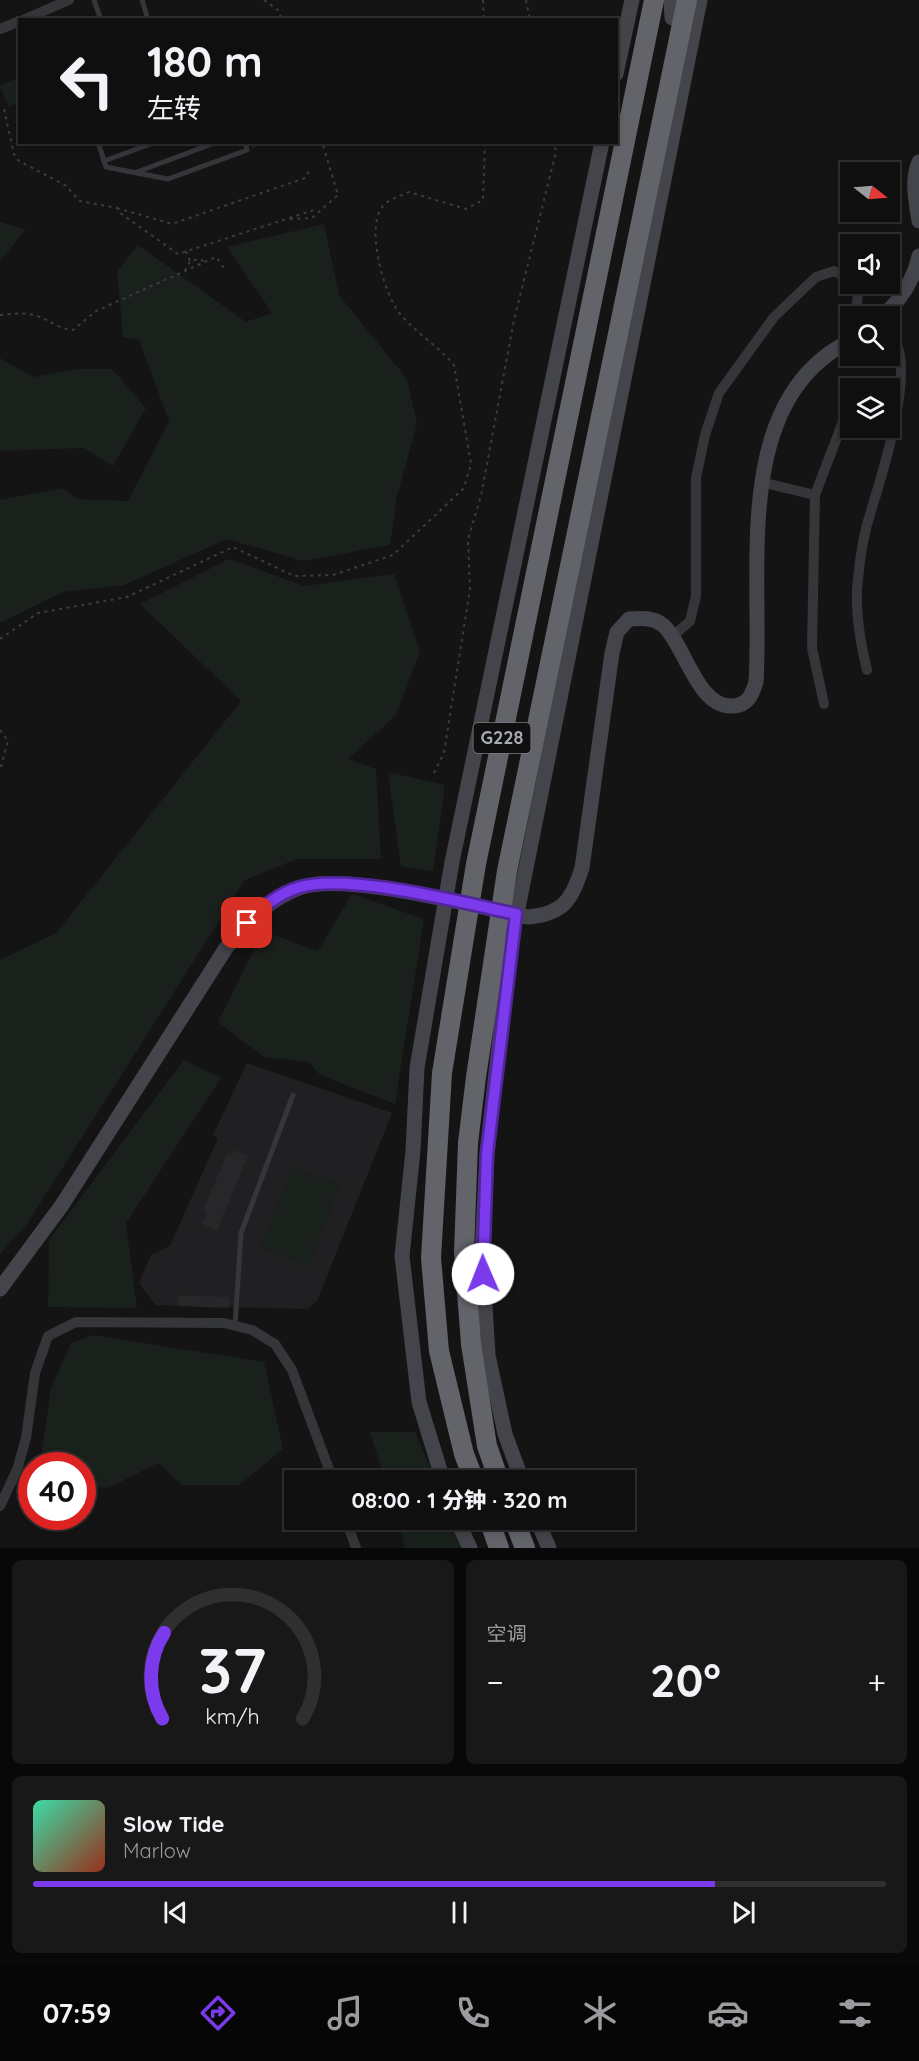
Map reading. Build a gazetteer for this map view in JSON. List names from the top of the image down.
{
  "streets": {
    "highway": ["G228"]
  },
  "north": "right",
  "page": {
    "turn": ["180 m", "左转"],
    "limit": "40",
    "trip": "08:00 · 1 分钟 · 320 m",
    "tile": "空调",
    "heat": ["−", "20°", "+"],
    "song": ["Slow Tide", "Marlow"],
    "tabs": "07:59",
    "gauge": ["37", "km/h"]
  }
}
